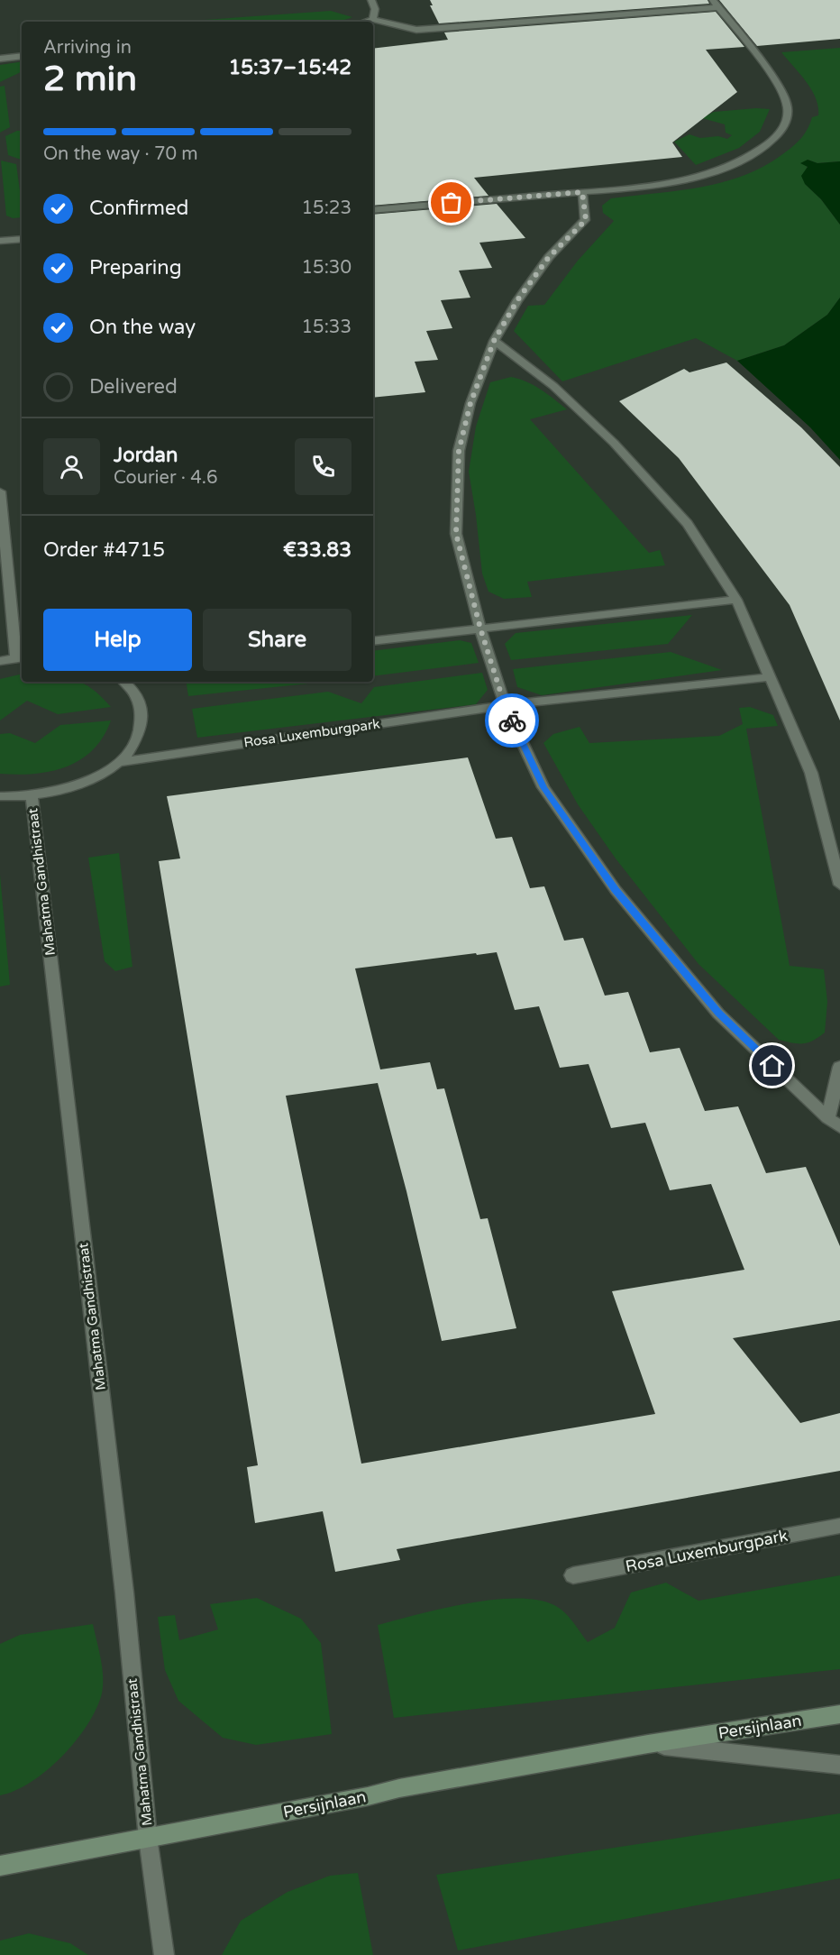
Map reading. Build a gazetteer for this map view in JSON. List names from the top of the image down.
{
  "streets": {
    "street": ["Rosa Luxemburgpark", "Mahatma Gandhistraat", "Persijnlaan"]
  },
  "crossings": [
    ["Mahatma Gandhistraat", "Persijnlaan"]
  ],
  "page": {
    "heading": ["2 min", "Arriving in", "15:37–15:42"],
    "panel": [
      "Jordan",
      "Courier · 4.6",
      "Order #4715",
      "€33.83"
    ],
    "bar": "On the way · 70 m",
    "list": [
      ["Confirmed", "15:23"],
      ["Preparing", "15:30"],
      ["On the way", "15:33"],
      "Delivered"
    ],
    "buttons": ["Help", "Share"]
  }
}
